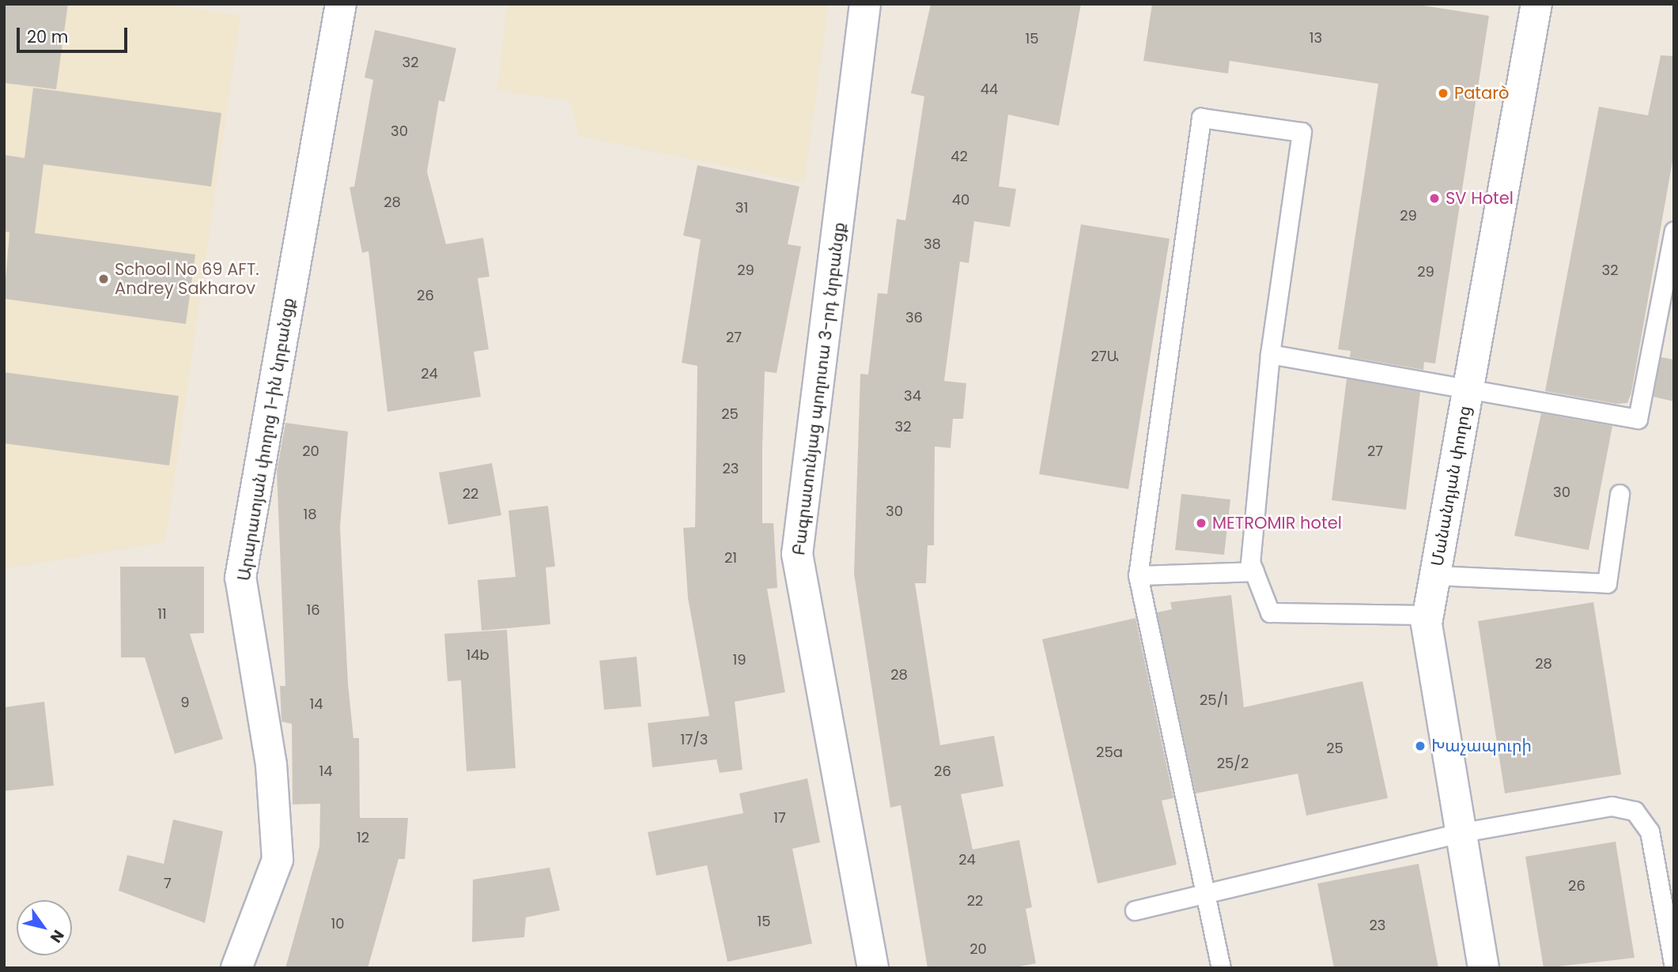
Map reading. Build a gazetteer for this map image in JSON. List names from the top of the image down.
{
  "streets": {
    "street": ["Բագրատունյաց պողոտա 3-րդ նրբանցք", "Արարատյան փողոց 1-ին նրբանցք", "Մանանդյան փողոց"]
  },
  "places": [
    "Patarò",
    "SV Hotel",
    "School No 69 AFT. Andrey Sakharov",
    "METROMIR hotel",
    "Խաչապուրի"
  ],
  "house_numbers": [
    "13",
    "15",
    "32",
    "44",
    "30",
    "42",
    "40",
    "28",
    "31",
    "29",
    "38",
    "29",
    "32",
    "29",
    "26",
    "36",
    "27",
    "27Ա",
    "24",
    "34",
    "25",
    "32",
    "20",
    "27",
    "23",
    "30",
    "22",
    "30",
    "18",
    "21",
    "16",
    "11",
    "14b",
    "19",
    "28",
    "28",
    "25/1",
    "9",
    "14",
    "17/3",
    "25",
    "25a",
    "25/2",
    "14",
    "26",
    "17",
    "12",
    "24",
    "7",
    "26",
    "22",
    "15",
    "10",
    "23",
    "20"
  ],
  "scale_bar": "20 m",
  "north": "bottom right"
}
